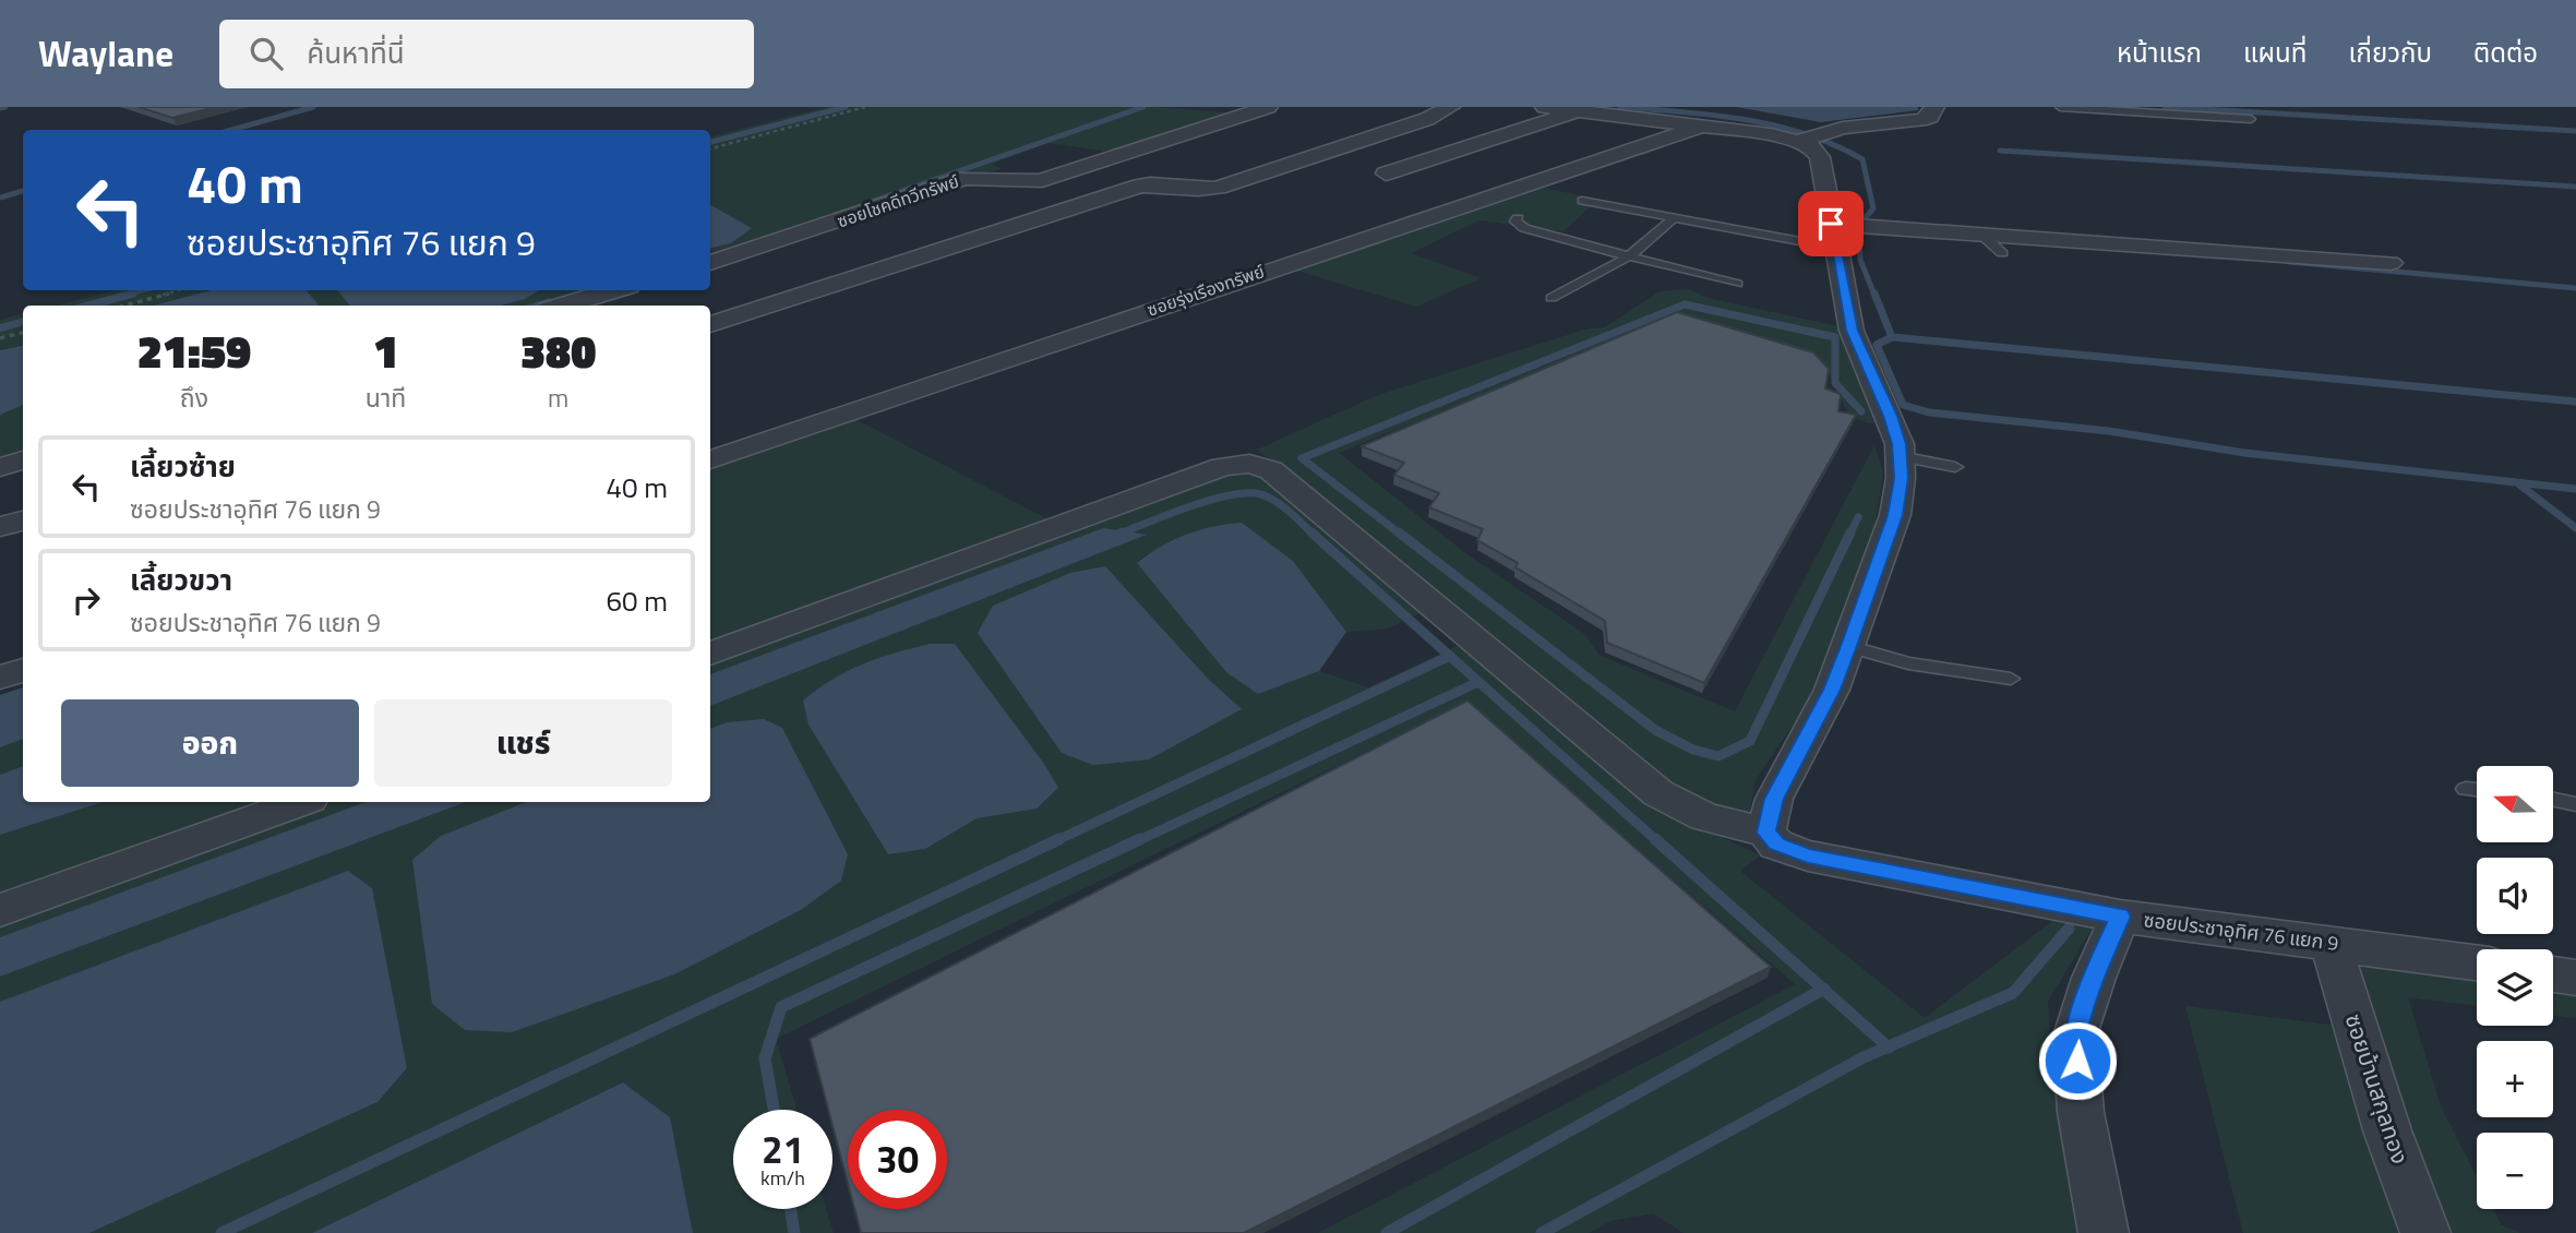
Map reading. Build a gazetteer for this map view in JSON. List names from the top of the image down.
{
  "streets": {
    "street": [
      "ซอยโชคดีทวีทรัพย์",
      "ซอยรุ่งเรืองทรัพย์",
      "ซอยประชาอุทิศ 76 แยก 9",
      "ซอยบ้านสกุลทอง"
    ]
  },
  "crossings": [
    ["ซอยประชาอุทิศ 76 แยก 9", "ซอยบ้านสกุลทอง"]
  ],
  "north": "left",
  "page": {
    "header": "Waylane",
    "search": "ค้นหาที่นี่",
    "nav": [
      "หน้าแรก",
      "แผนที่",
      "เกี่ยวกับ",
      "ติดต่อ"
    ],
    "turn": ["40 m", "ซอยประชาอุทิศ 76 แยก 9"],
    "eta": [
      "21:59",
      "ถึง",
      "1",
      "นาที",
      "380",
      "m"
    ],
    "list": [
      {
        "name": "เลี้ยวซ้าย",
        "note": "ซอยประชาอุทิศ 76 แยก 9",
        "value": "40 m"
      },
      {
        "name": "เลี้ยวขวา",
        "note": "ซอยประชาอุทิศ 76 แยก 9",
        "value": "60 m"
      }
    ],
    "buttons": ["ออก", "แชร์"],
    "map_buttons": ["+", "−"],
    "speed": "21 km/h",
    "limit": "30"
  }
}
